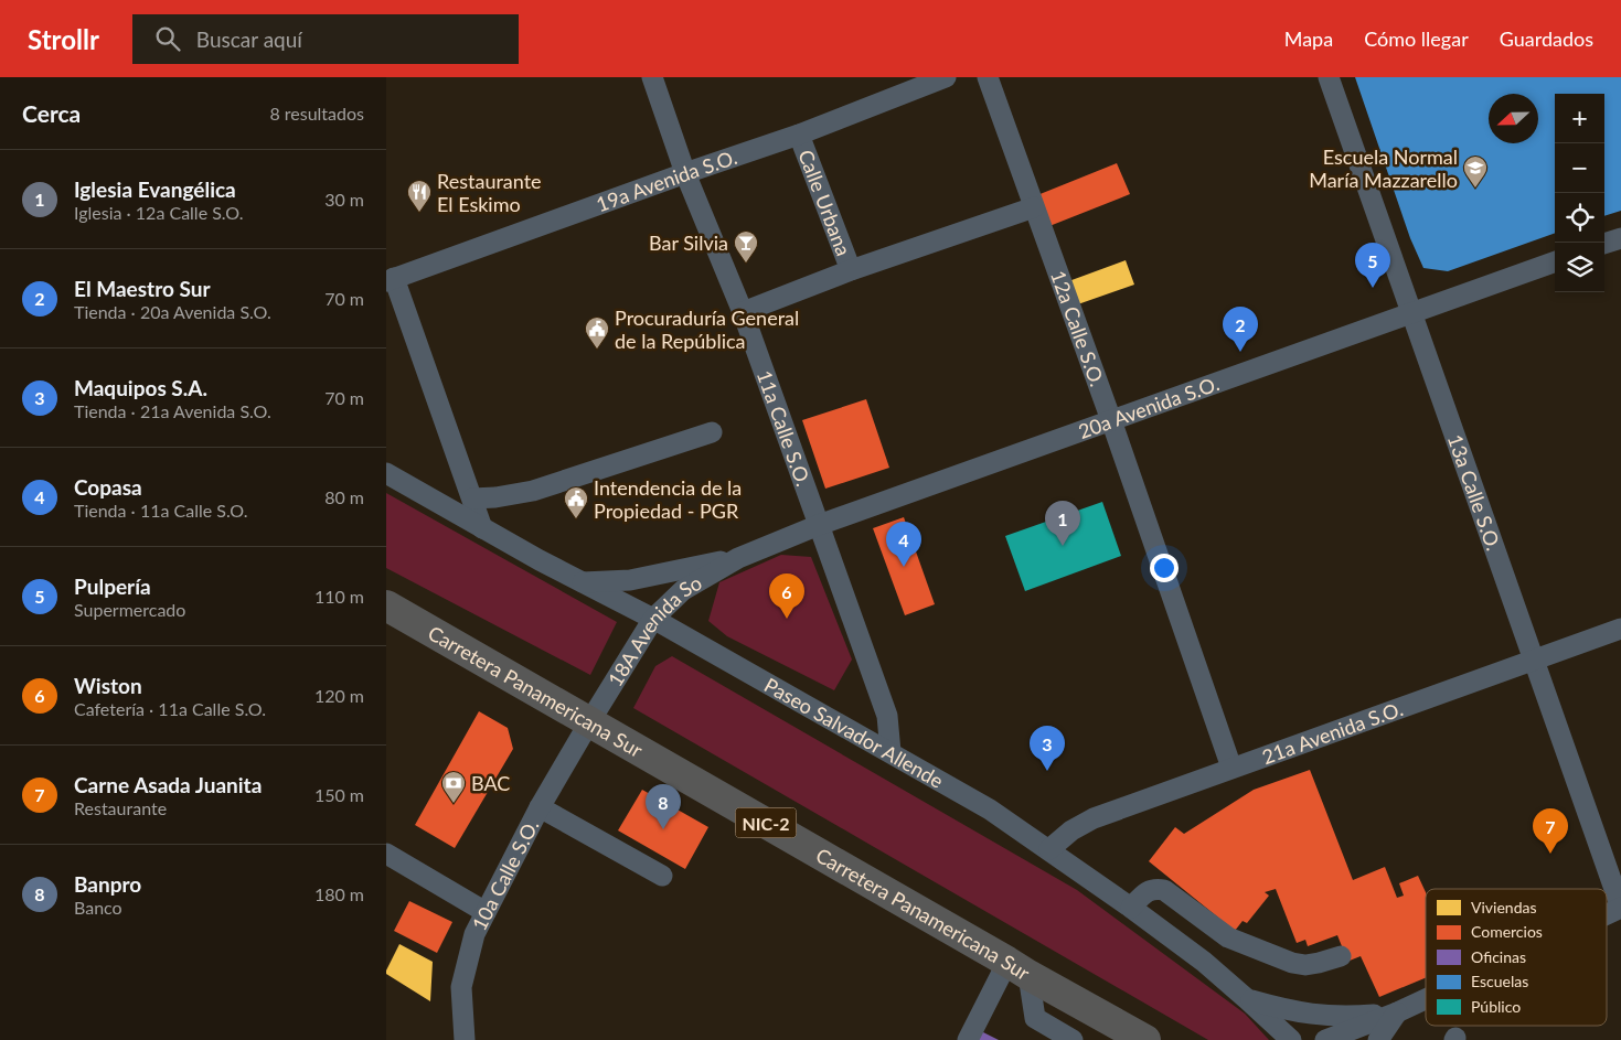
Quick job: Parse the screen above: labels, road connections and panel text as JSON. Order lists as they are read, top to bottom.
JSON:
{
  "streets": {
    "highway": ["Carretera Panamericana Sur", "NIC-2"],
    "street": [
      "19a Avenida S.O.",
      "Calle Urbana",
      "12a Calle S.O.",
      "20a Avenida S.O.",
      "11a Calle S.O.",
      "13a Calle S.O.",
      "18A Avenida So",
      "Paseo Salvador Allende",
      "21a Avenida S.O.",
      "10a Calle S.O."
    ]
  },
  "crossings": [
    ["19a Avenida S.O.", "Calle Urbana"],
    ["19a Avenida S.O.", "11a Calle S.O."],
    ["12a Calle S.O.", "20a Avenida S.O."],
    ["12a Calle S.O.", "21a Avenida S.O."],
    ["20a Avenida S.O.", "11a Calle S.O."],
    ["20a Avenida S.O.", "13a Calle S.O."],
    ["20a Avenida S.O.", "18A Avenida So"],
    ["11a Calle S.O.", "Paseo Salvador Allende"],
    ["13a Calle S.O.", "21a Avenida S.O."],
    ["18A Avenida So", "Carretera Panamericana Sur"],
    ["18A Avenida So", "Paseo Salvador Allende"],
    ["18A Avenida So", "10a Calle S.O."],
    ["Carretera Panamericana Sur", "10a Calle S.O."],
    ["Paseo Salvador Allende", "21a Avenida S.O."]
  ],
  "places": {
    "school or university": ["Escuela Normal María Mazzarello"],
    "restaurant": ["Restaurante El Eskimo"],
    "bar": ["Bar Silvia"],
    "public building": ["Procuraduría General de la República", "Intendencia de la Propiedad - PGR"],
    "bank": ["BAC"]
  },
  "legend": [
    "Viviendas",
    "Comercios",
    "Oficinas",
    "Escuelas",
    "Público"
  ],
  "north": "left",
  "page": {
    "header": "Strollr",
    "search": "Buscar aquí",
    "nav": ["Mapa", "Cómo llegar", "Guardados"],
    "heading": ["Cerca", "8 resultados"],
    "map_buttons": ["+", "−"],
    "list": [
      {
        "mark": "1",
        "name": "Iglesia Evangélica",
        "note": "Iglesia · 12a Calle S.O.",
        "value": "30 m"
      },
      {
        "mark": "2",
        "name": "El Maestro Sur",
        "note": "Tienda · 20a Avenida S.O.",
        "value": "70 m"
      },
      {
        "mark": "3",
        "name": "Maquipos S.A.",
        "note": "Tienda · 21a Avenida S.O.",
        "value": "70 m"
      },
      {
        "mark": "4",
        "name": "Copasa",
        "note": "Tienda · 11a Calle S.O.",
        "value": "80 m"
      },
      {
        "mark": "5",
        "name": "Pulpería",
        "note": "Supermercado",
        "value": "110 m"
      },
      {
        "mark": "6",
        "name": "Wiston",
        "note": "Cafetería · 11a Calle S.O.",
        "value": "120 m"
      },
      {
        "mark": "7",
        "name": "Carne Asada Juanita",
        "note": "Restaurante",
        "value": "150 m"
      },
      {
        "mark": "8",
        "name": "Banpro",
        "note": "Banco",
        "value": "180 m"
      }
    ],
    "pins": [
      "5",
      "2",
      "1",
      "4",
      "6",
      "3",
      "8",
      "7"
    ]
  }
}
